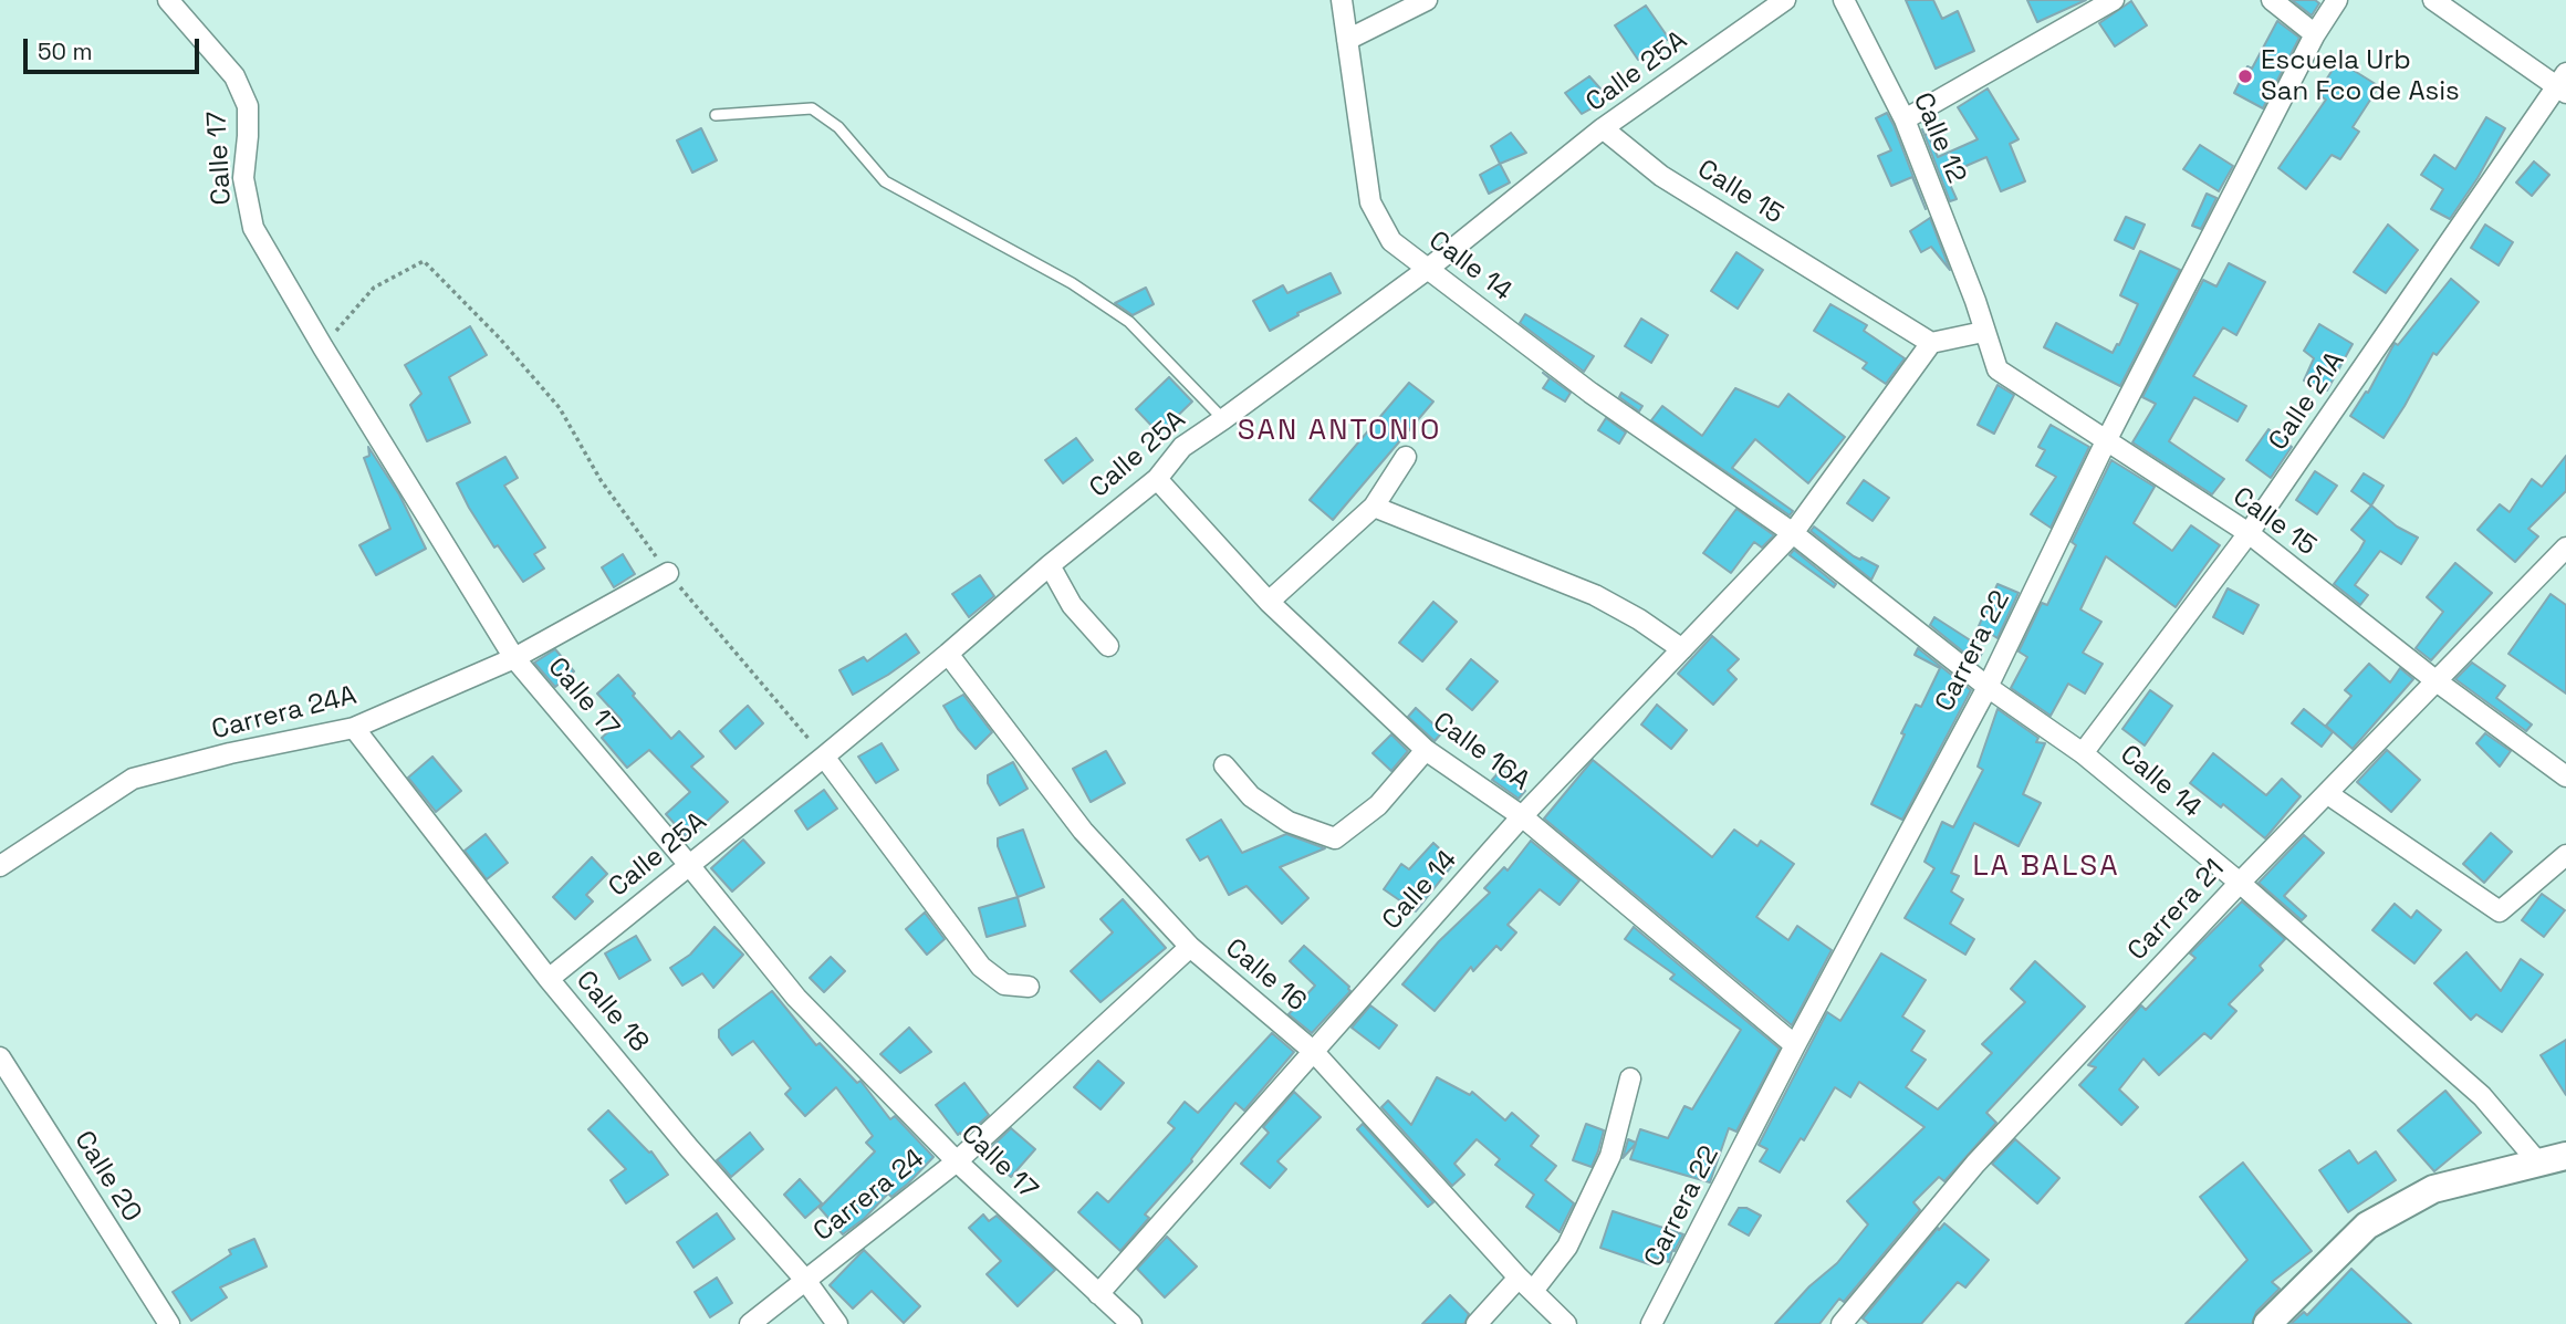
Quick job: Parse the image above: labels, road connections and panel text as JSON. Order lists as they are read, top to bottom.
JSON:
{
  "streets": {
    "street": [
      "Calle 25A",
      "Calle 12",
      "Calle 17",
      "Calle 15",
      "Calle 14",
      "Calle 21A",
      "Carrera 22",
      "Carrera 24A",
      "Calle 16A",
      "Carrera 21",
      "Calle 16",
      "Calle 18",
      "Calle 20",
      "Carrera 24"
    ]
  },
  "crossings": [
    ["Calle 25A", "Calle 17"],
    ["Calle 25A", "Calle 15"],
    ["Calle 25A", "Calle 14"],
    ["Calle 25A", "Calle 16A"],
    ["Calle 25A", "Calle 16"],
    ["Calle 25A", "Calle 18"],
    ["Calle 12", "Calle 15"],
    ["Calle 17", "Calle 14"],
    ["Calle 17", "Carrera 24A"],
    ["Calle 17", "Carrera 24"],
    ["Calle 15", "Calle 14"],
    ["Calle 15", "Calle 21A"],
    ["Calle 15", "Carrera 22"],
    ["Calle 15", "Carrera 21"],
    ["Calle 14", "Calle 21A"],
    ["Calle 14", "Carrera 22"],
    ["Calle 14", "Calle 16A"],
    ["Calle 14", "Carrera 21"],
    ["Calle 14", "Calle 16"],
    ["Carrera 22", "Calle 16A"],
    ["Carrera 24A", "Calle 18"],
    ["Calle 16", "Carrera 24"],
    ["Calle 18", "Carrera 24"]
  ],
  "districts": ["SAN ANTONIO", "LA BALSA"],
  "places": ["Escuela Urb San Fco de Asis"],
  "scale_bar": "50 m"
}
